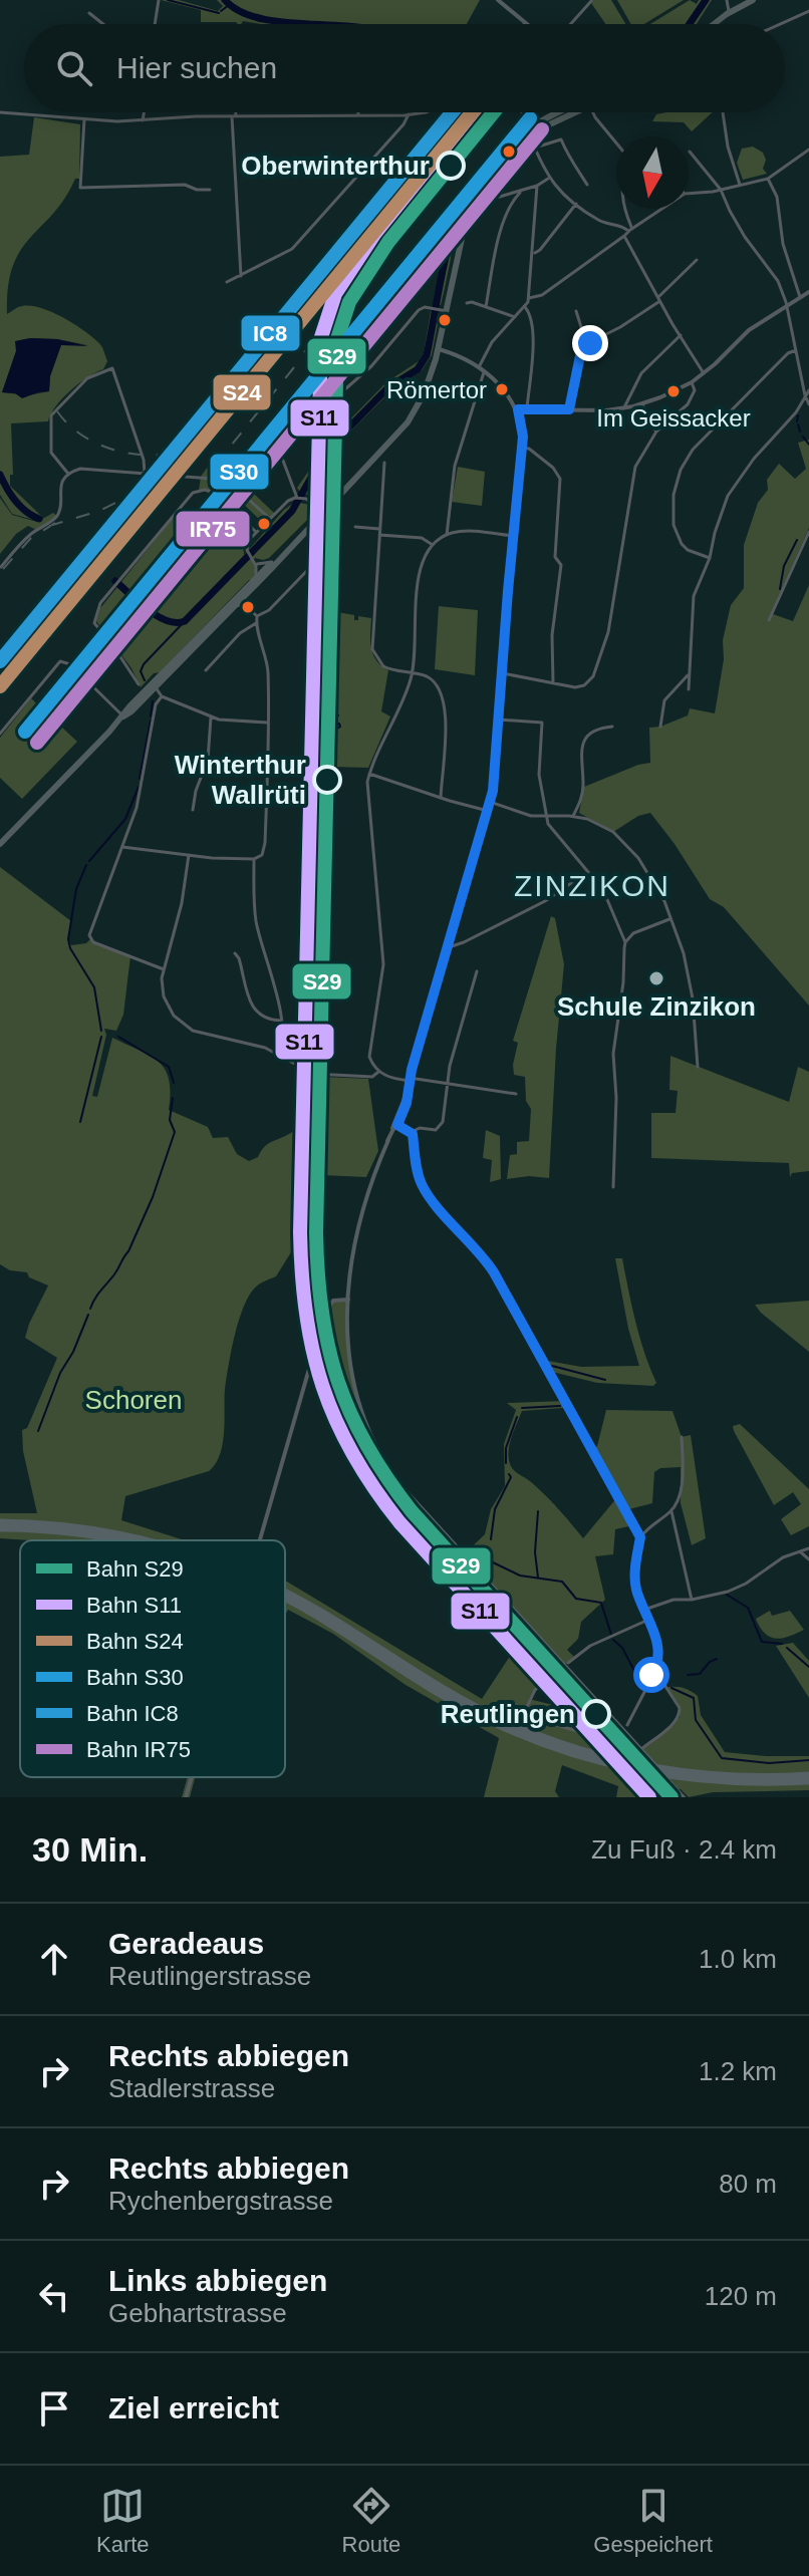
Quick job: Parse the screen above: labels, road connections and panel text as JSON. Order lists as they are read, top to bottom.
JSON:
{
  "districts": ["ZINZIKON"],
  "parks": ["Schoren"],
  "places": [
    "Oberwinterthur",
    "Römertor",
    "Im Geissacker",
    "Winterthur Wallrüti",
    "Schule Zinzikon",
    "Reutlingen"
  ],
  "lines": [
    "rail line S29",
    "rail line S11",
    "rail line S24",
    "rail line IC8",
    "rail line S30",
    "rail line IR75"
  ],
  "legend": [
    "Bahn S29",
    "Bahn S11",
    "Bahn S24",
    "Bahn S30",
    "Bahn IC8",
    "Bahn IR75"
  ],
  "north": "bottom",
  "page": {
    "search": "Hier suchen",
    "heading": ["30 Min.", "Zu Fuß · 2.4 km"],
    "list": [
      ["Geradeaus", "Reutlingerstrasse", "1.0 km"],
      ["Rechts abbiegen", "Stadlerstrasse", "1.2 km"],
      ["Rechts abbiegen", "Rychenbergstrasse", "80 m"],
      ["Links abbiegen", "Gebhartstrasse", "120 m"],
      "Ziel erreicht"
    ],
    "nav": ["Karte", "Route", "Gespeichert"]
  }
}
